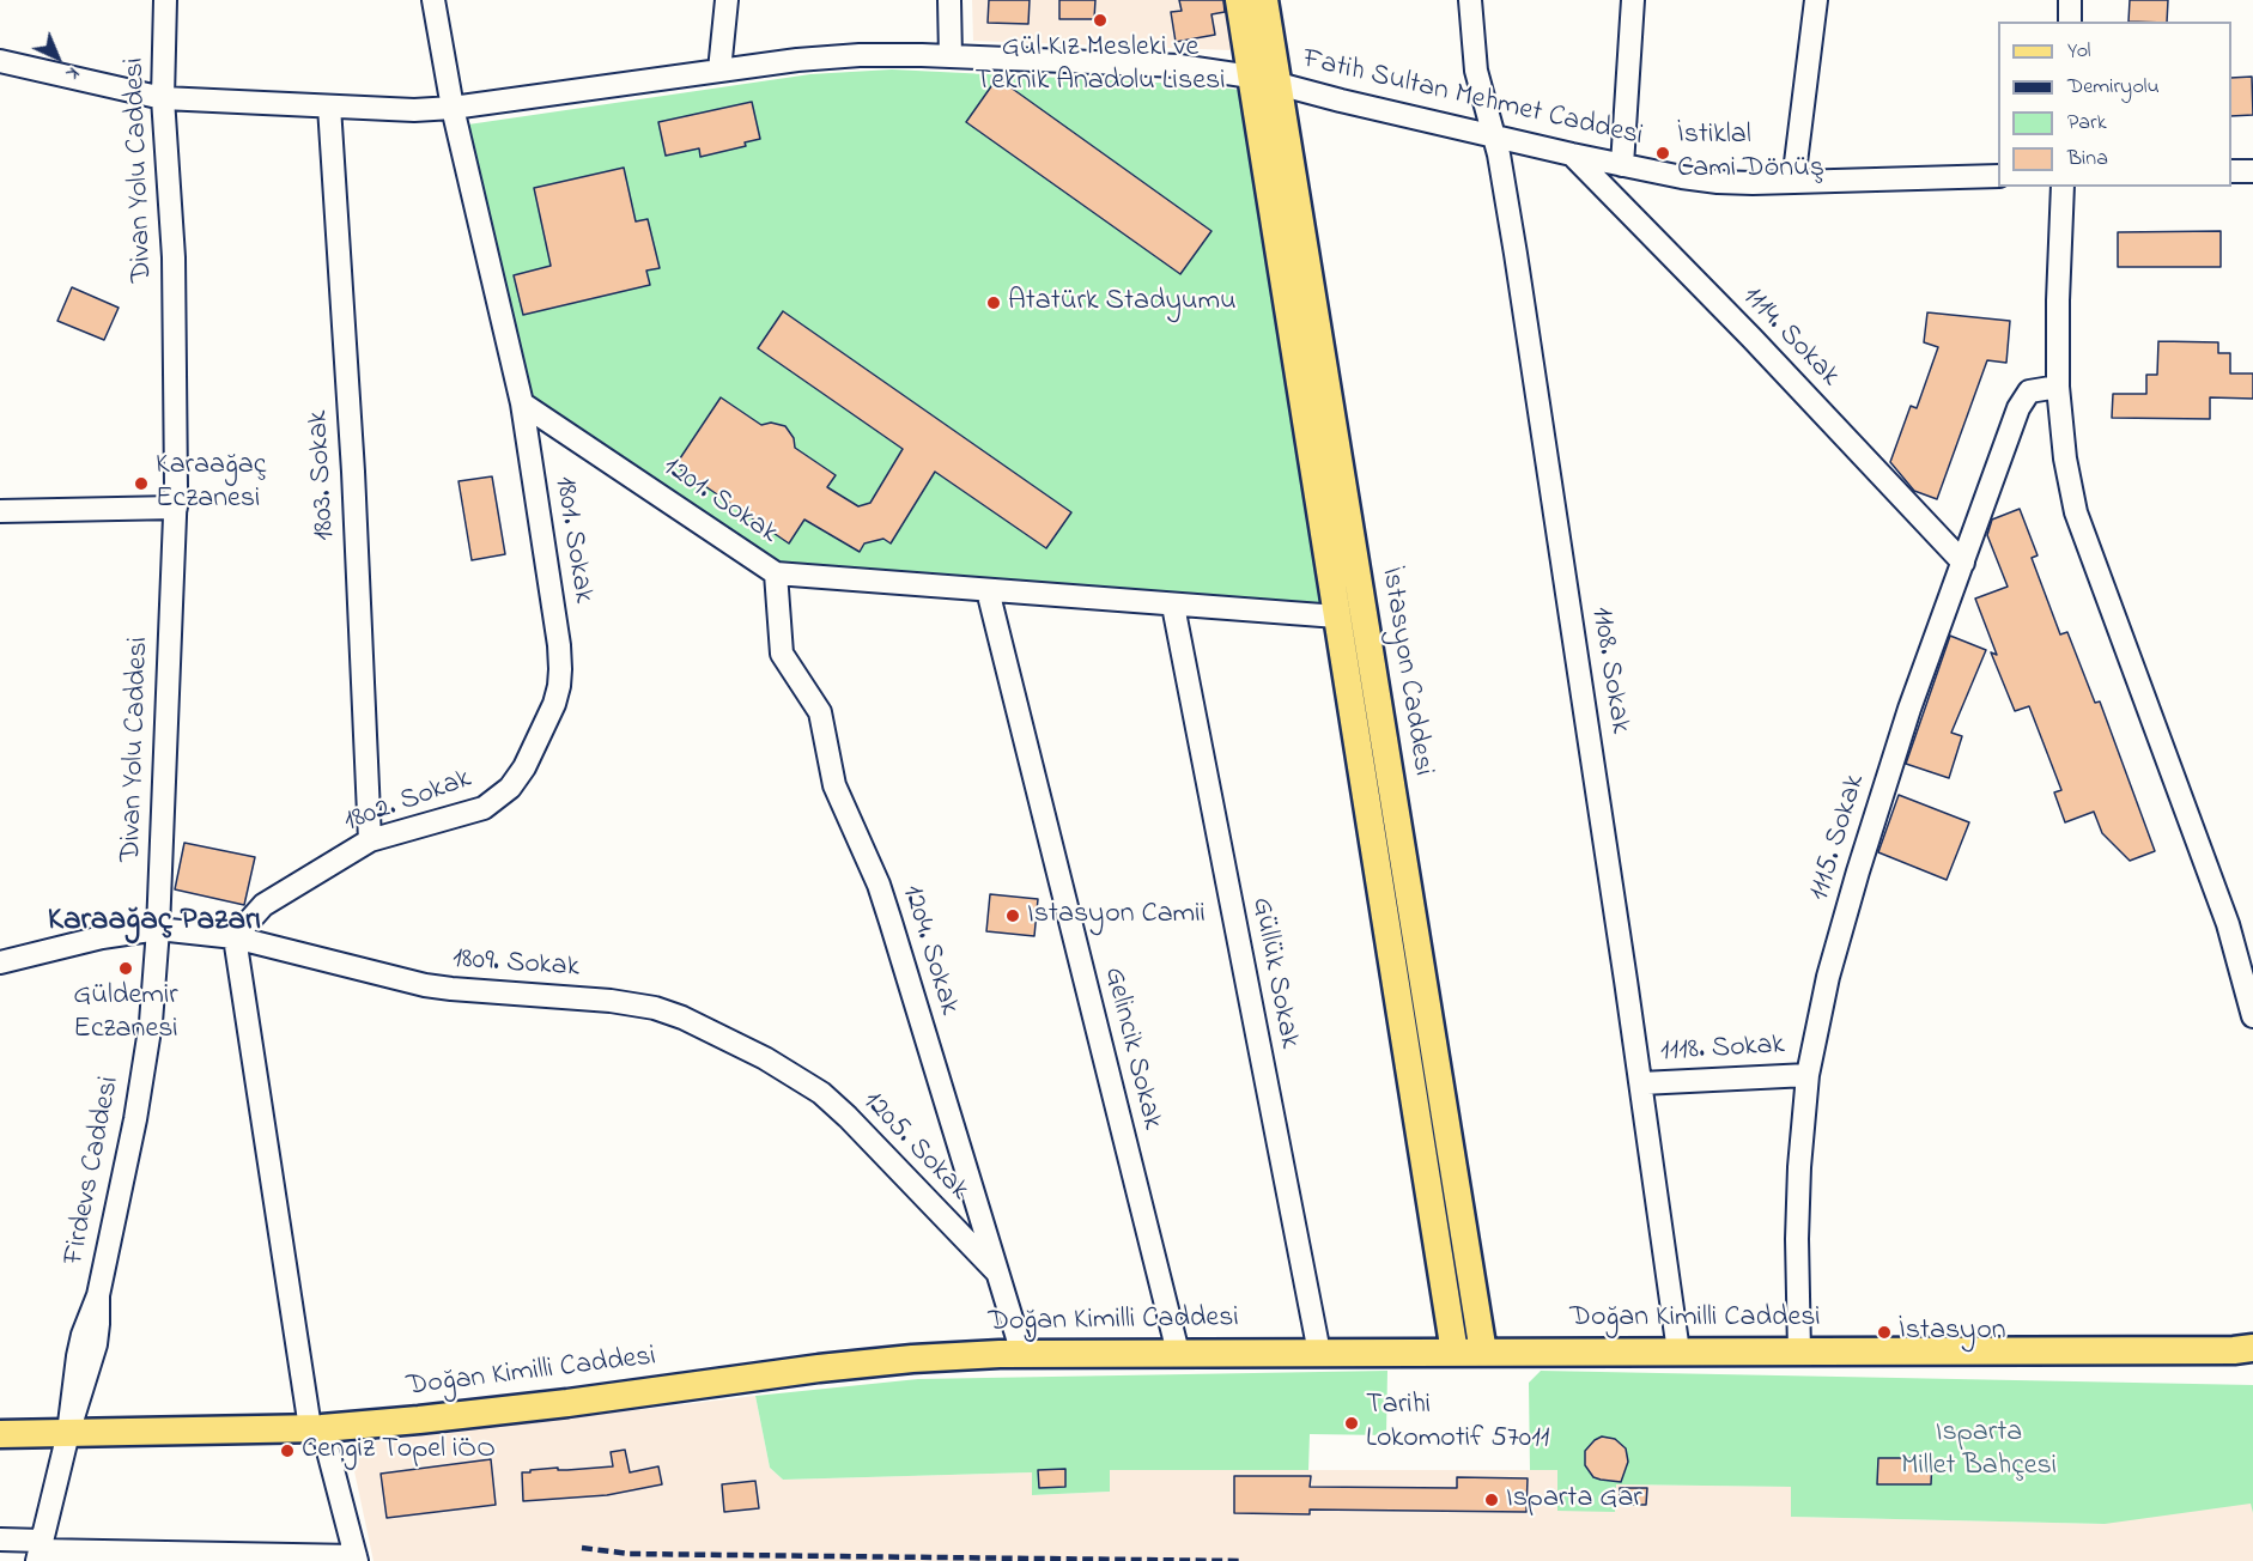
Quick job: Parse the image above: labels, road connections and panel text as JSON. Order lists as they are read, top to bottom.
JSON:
{
  "streets": {
    "main road": ["İstasyon Caddesi", "Doğan Kimilli Caddesi"],
    "street": [
      "Fatih Sultan Mehmet Caddesi",
      "Divan Yolu Caddesi",
      "1114. Sokak",
      "1803. Sokak",
      "1201. Sokak",
      "1801. Sokak",
      "1108. Sokak",
      "1802. Sokak",
      "1115. Sokak",
      "1204. Sokak",
      "1809. Sokak",
      "Güllük Sokak",
      "Gelincik Sokak",
      "1118. Sokak",
      "1205. Sokak",
      "Firdevs Caddesi"
    ]
  },
  "crossings": [
    ["Fatih Sultan Mehmet Caddesi", "Divan Yolu Caddesi"],
    ["Fatih Sultan Mehmet Caddesi", "1114. Sokak"],
    ["Fatih Sultan Mehmet Caddesi", "1803. Sokak"],
    ["Fatih Sultan Mehmet Caddesi", "1108. Sokak"],
    ["Fatih Sultan Mehmet Caddesi", "İstasyon Caddesi"],
    ["Divan Yolu Caddesi", "Firdevs Caddesi"],
    ["1114. Sokak", "1115. Sokak"],
    ["1803. Sokak", "1802. Sokak"],
    ["1201. Sokak", "1801. Sokak"],
    ["1201. Sokak", "İstasyon Caddesi"],
    ["1201. Sokak", "1204. Sokak"],
    ["1201. Sokak", "Güllük Sokak"],
    ["1201. Sokak", "Gelincik Sokak"],
    ["1801. Sokak", "1802. Sokak"],
    ["1108. Sokak", "1118. Sokak"],
    ["1108. Sokak", "Doğan Kimilli Caddesi"],
    ["İstasyon Caddesi", "Doğan Kimilli Caddesi"],
    ["1802. Sokak", "1809. Sokak"],
    ["1115. Sokak", "1118. Sokak"],
    ["1115. Sokak", "Doğan Kimilli Caddesi"],
    ["1204. Sokak", "1205. Sokak"],
    ["1204. Sokak", "Doğan Kimilli Caddesi"],
    ["1809. Sokak", "1205. Sokak"],
    ["Güllük Sokak", "Doğan Kimilli Caddesi"],
    ["Gelincik Sokak", "Doğan Kimilli Caddesi"],
    ["Firdevs Caddesi", "Doğan Kimilli Caddesi"]
  ],
  "districts": ["Karaağaç Pazarı"],
  "parks": ["Isparta Millet Bahçesi"],
  "places": [
    "Gül Kız Mesleki ve Teknik Anadolu Lisesi",
    "İstiklal Cami Dönüş",
    "Atatürk Stadyumu",
    "Karaağaç Eczanesi",
    "Istasyon Camii",
    "Güldemir Eczanesi",
    "İstasyon",
    "Tarihi Lokomotif 57011",
    "Cengiz Topel iÖO",
    "Isparta Gar"
  ],
  "legend": [
    "Yol",
    "Demiryolu",
    "Park",
    "Bina"
  ],
  "north": "bottom right"
}
